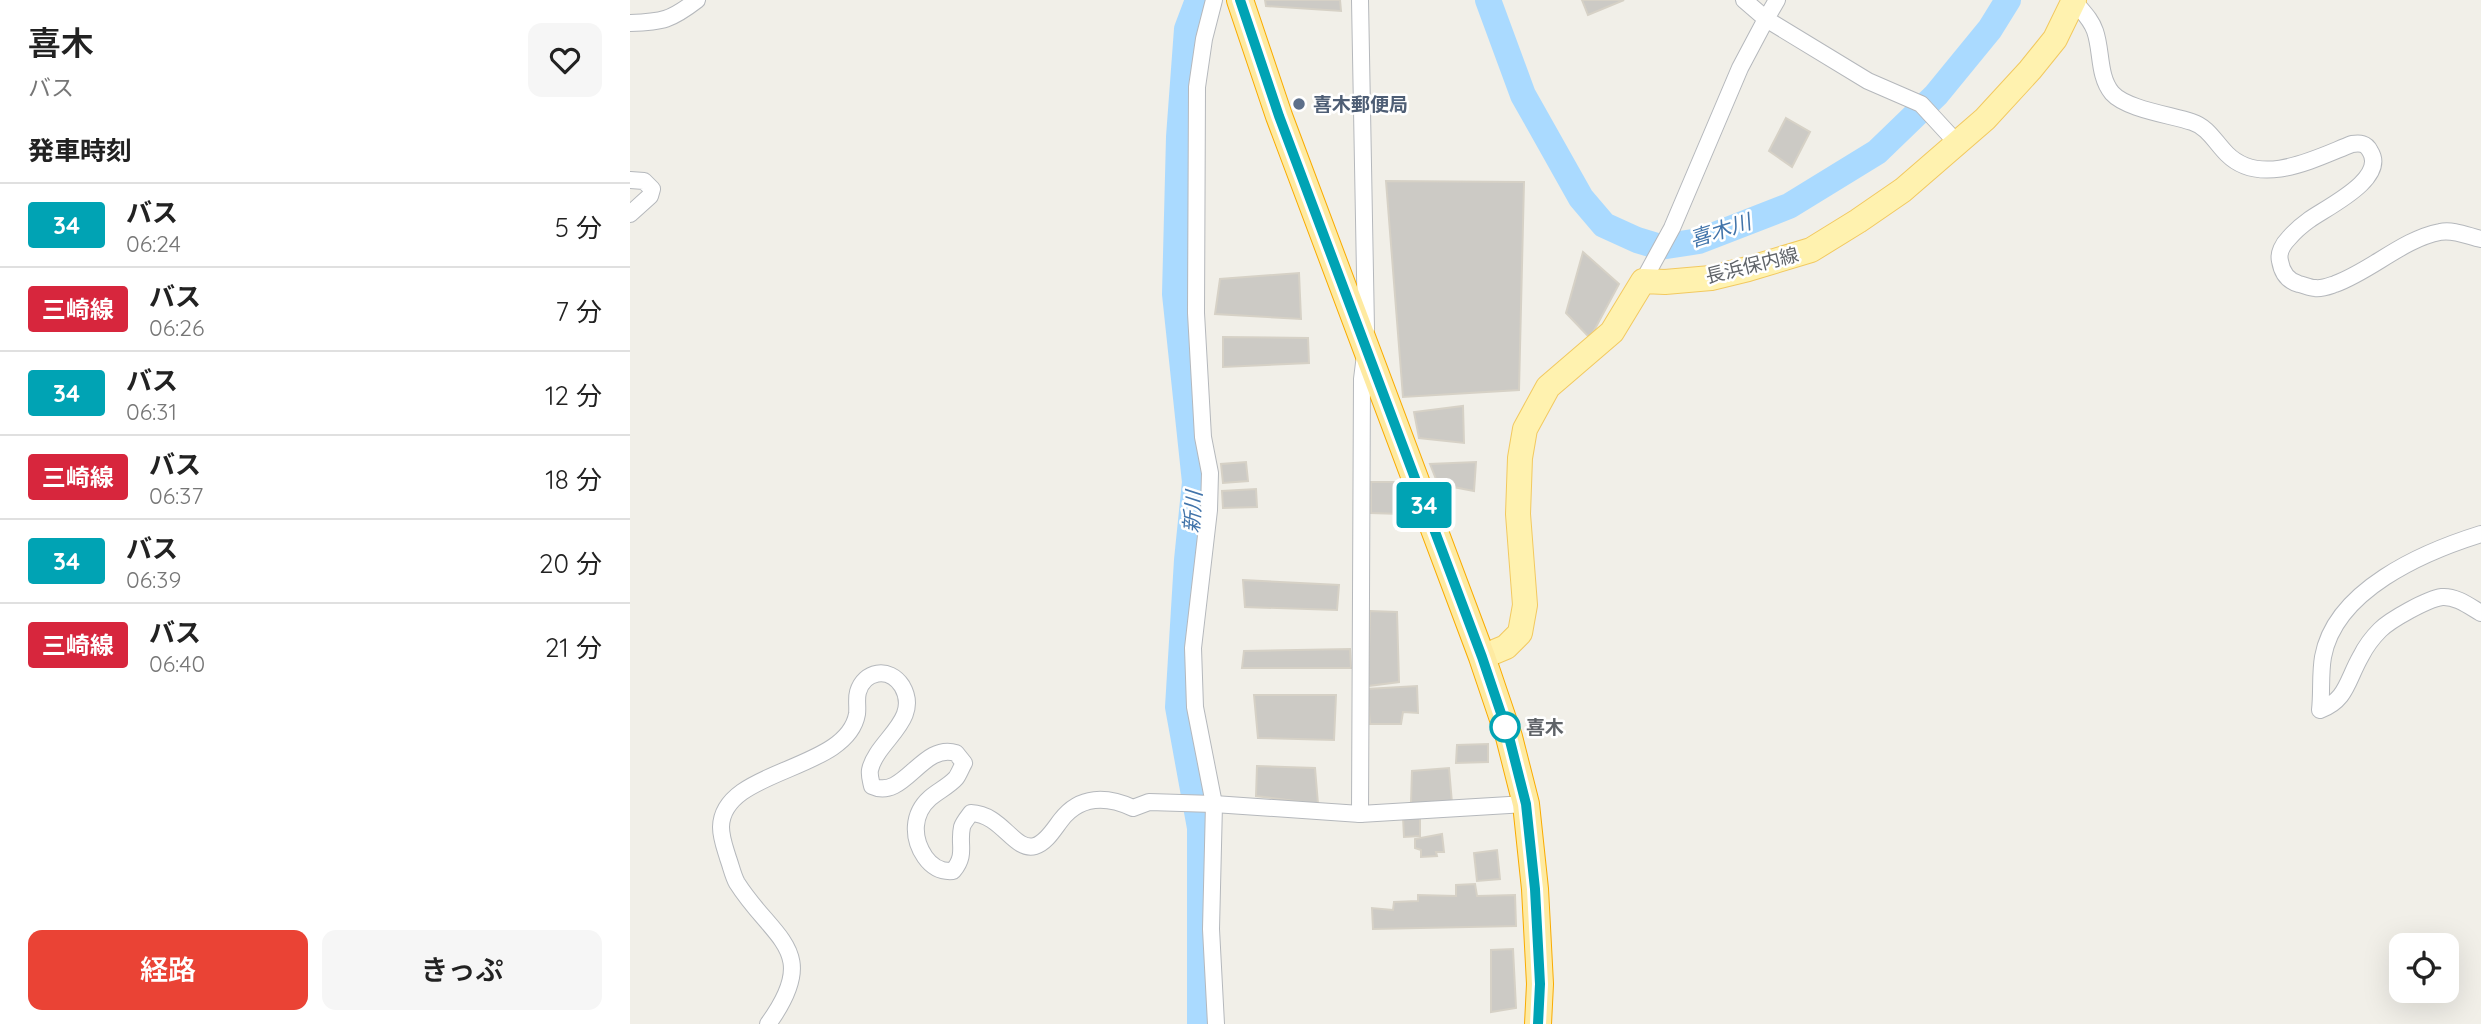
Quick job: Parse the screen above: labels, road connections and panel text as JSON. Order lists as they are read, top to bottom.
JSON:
{
  "streets": {
    "main road": ["長浜保内線"]
  },
  "water": ["喜木川", "新川"],
  "places": ["喜木郵便局", "喜木"],
  "lines": ["bus line 34"],
  "page": {
    "heading": [
      ["喜木", "バス"],
      "発車時刻"
    ],
    "on_map": "34",
    "list": [
      {
        "mark": "34",
        "name": "バス",
        "note": "06:24",
        "value": "5 分"
      },
      {
        "mark": "三崎線",
        "name": "バス",
        "note": "06:26",
        "value": "7 分"
      },
      {
        "mark": "34",
        "name": "バス",
        "note": "06:31",
        "value": "12 分"
      },
      {
        "mark": "三崎線",
        "name": "バス",
        "note": "06:37",
        "value": "18 分"
      },
      {
        "mark": "34",
        "name": "バス",
        "note": "06:39",
        "value": "20 分"
      },
      {
        "mark": "三崎線",
        "name": "バス",
        "note": "06:40",
        "value": "21 分"
      }
    ],
    "buttons": ["経路", "きっぷ"]
  }
}
